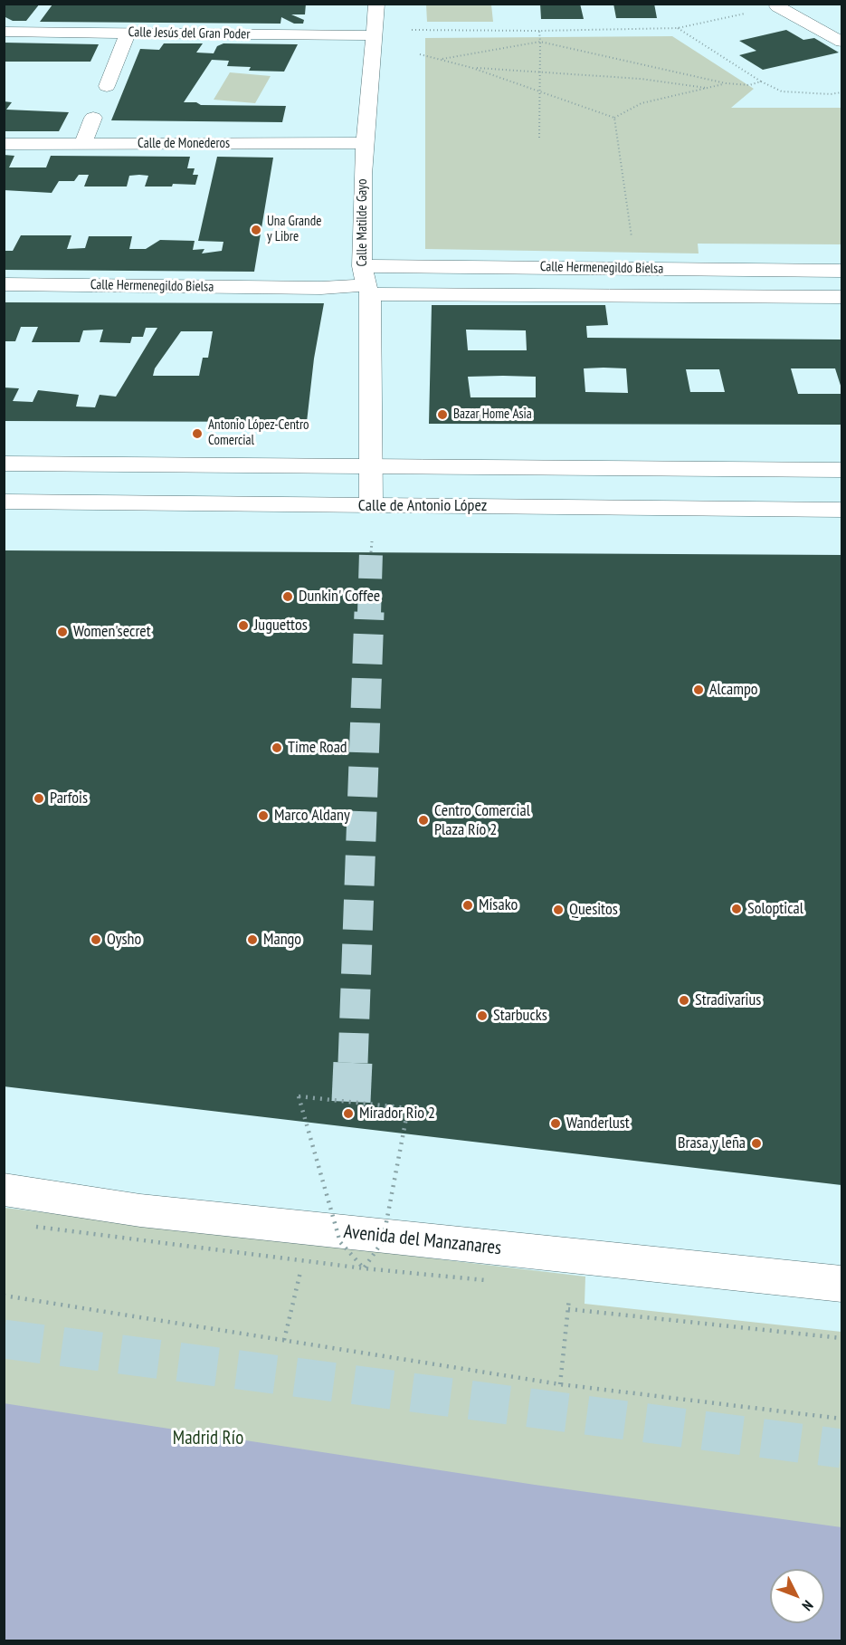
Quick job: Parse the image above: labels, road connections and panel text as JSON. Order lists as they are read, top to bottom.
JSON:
{
  "streets": {
    "street": [
      "Calle Jesús del Gran Poder",
      "Calle de Monederos",
      "Calle Matilde Gayo",
      "Calle Hermenegildo Bielsa",
      "Calle de Antonio López",
      "Avenida del Manzanares"
    ]
  },
  "crossings": [
    ["Calle Jesús del Gran Poder", "Calle Matilde Gayo"],
    ["Calle de Monederos", "Calle Matilde Gayo"],
    ["Calle Matilde Gayo", "Calle Hermenegildo Bielsa"],
    ["Calle Matilde Gayo", "Calle de Antonio López"]
  ],
  "parks": ["Madrid Río"],
  "places": [
    "Una Grande y Libre",
    "Bazar Home Asia",
    "Antonio López-Centro Comercial",
    "Dunkin' Coffee",
    "Juguettos",
    "Women'secret",
    "Alcampo",
    "Time Road",
    "Parfois",
    "Marco Aldany",
    "Centro Comercial Plaza Río 2",
    "Misako",
    "Soloptical",
    "Quesitos",
    "Oysho",
    "Mango",
    "Stradivarius",
    "Starbucks",
    "Mirador Rio 2",
    "Wanderlust",
    "Brasa y leña"
  ],
  "north": "bottom right"
}
